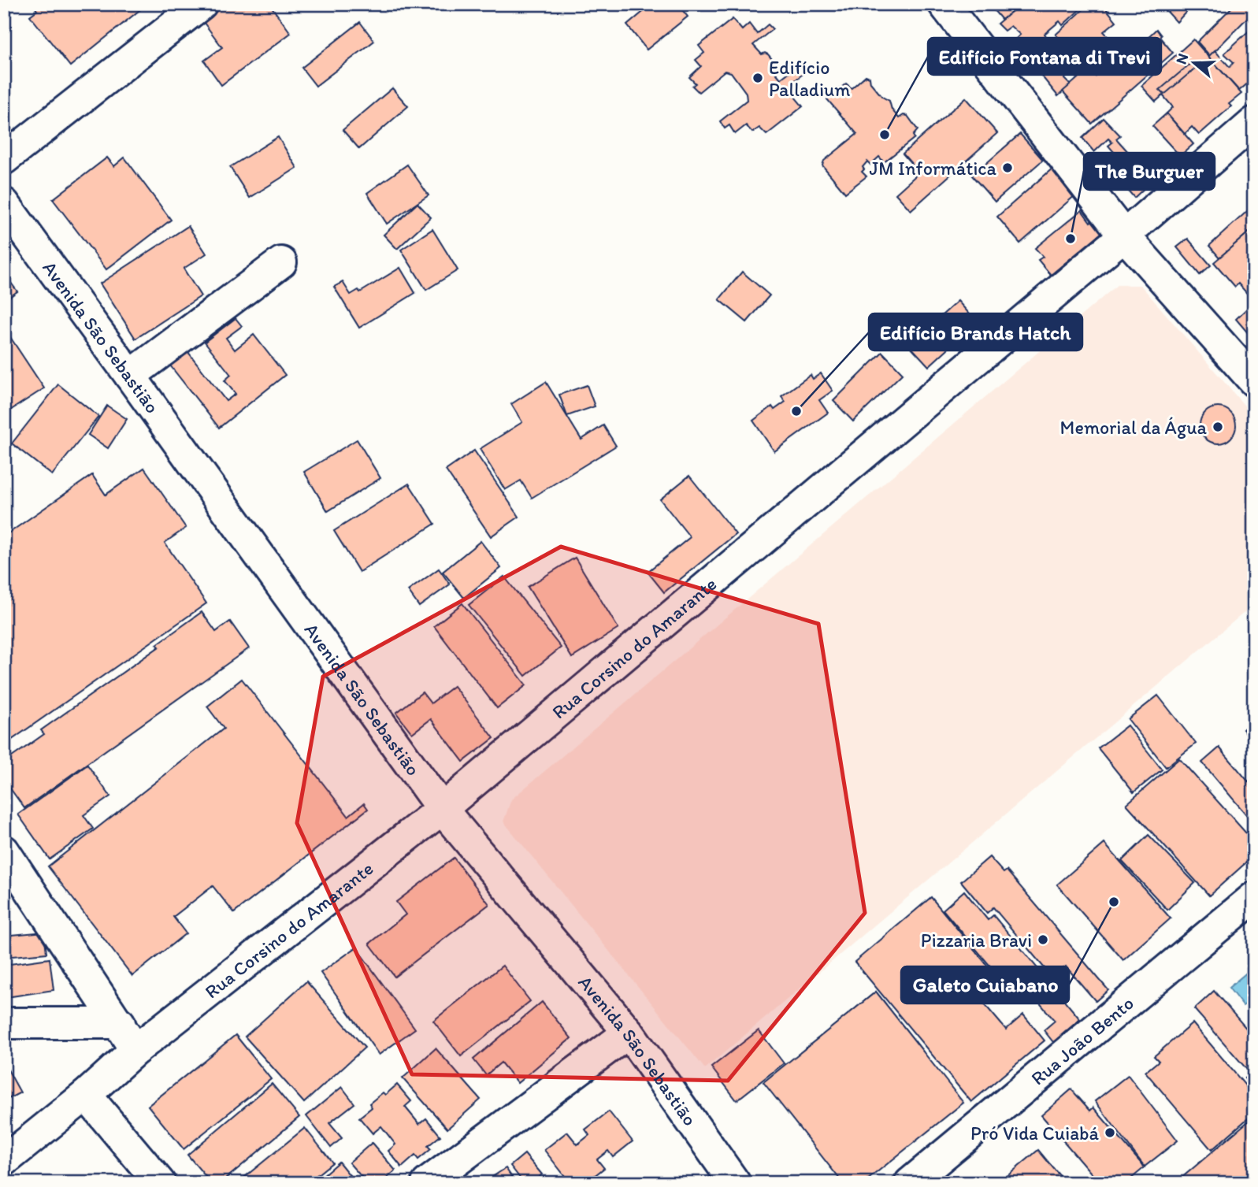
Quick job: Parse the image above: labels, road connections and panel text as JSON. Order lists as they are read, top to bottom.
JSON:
{
  "streets": {
    "street": ["Avenida São Sebastião", "Rua Corsino do Amarante", "Rua João Bento"]
  },
  "crossings": [
    ["Avenida São Sebastião", "Rua Corsino do Amarante"]
  ],
  "places": [
    "Edifício Palladium",
    "Edifício Fontana di Trevi",
    "JM Informática",
    "The Burguer",
    "Edifício Brands Hatch",
    "Memorial da Água",
    "Galeto Cuiabano",
    "Pizzaria Bravi",
    "Pró Vida Cuiabá"
  ],
  "north": "left"
}
